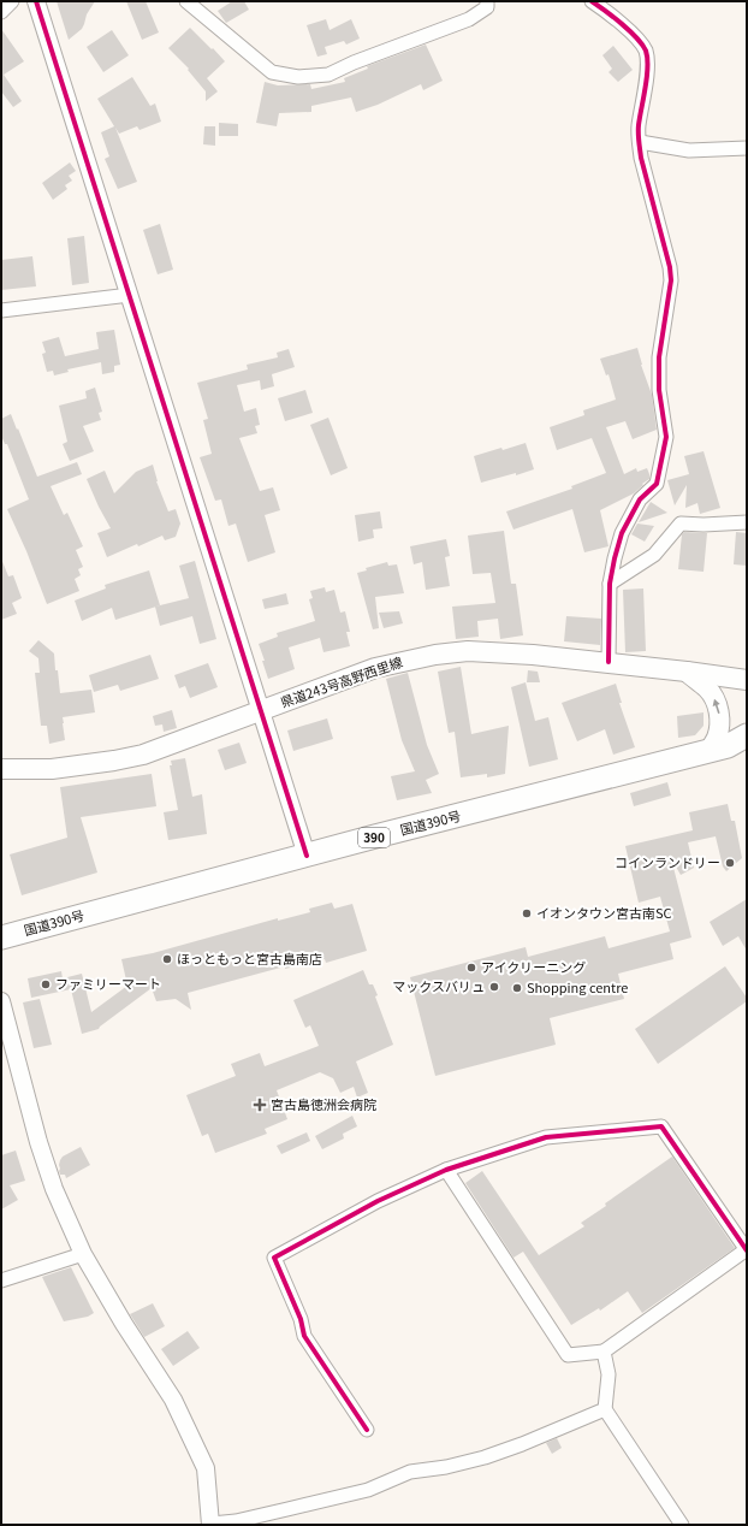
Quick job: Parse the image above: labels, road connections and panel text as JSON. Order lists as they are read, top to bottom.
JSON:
{
  "streets": {
    "highway": ["国道390号", "390"],
    "main road": ["県道243号高野西里線"]
  },
  "places": {
    "other": [
      "コインランドリー",
      "イオンタウン宮古南SC",
      "ほっともっと宮古島南店",
      "アイクリーニング",
      "ファミリーマート",
      "マックスバリュ",
      "Shopping centre"
    ],
    "health": ["宮古島徳洲会病院"]
  }
}
